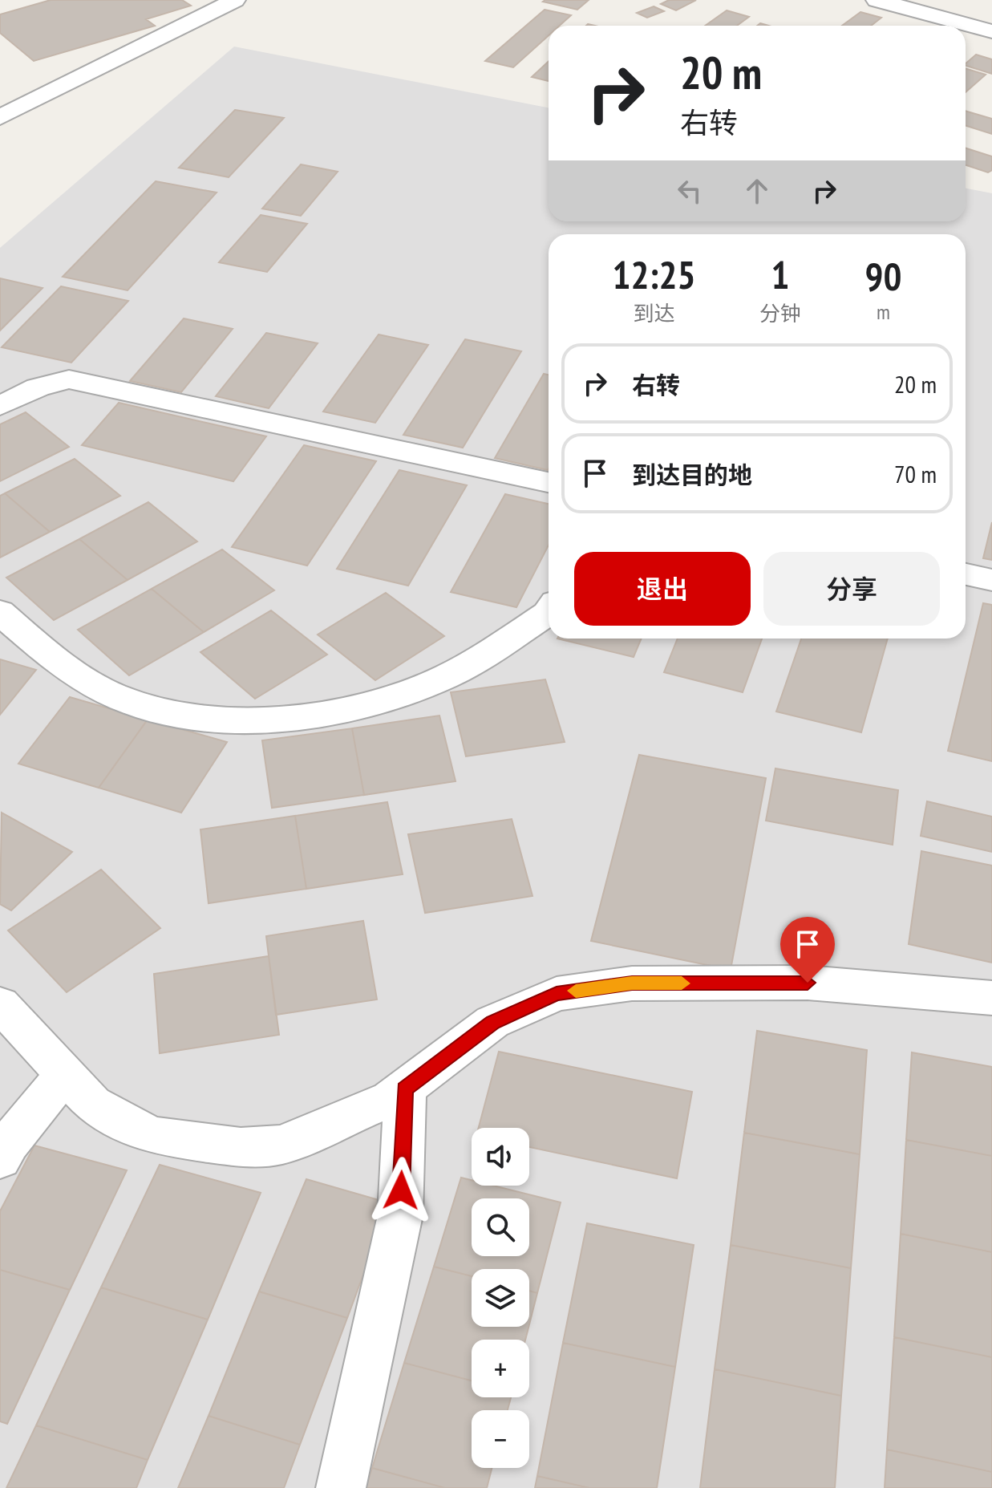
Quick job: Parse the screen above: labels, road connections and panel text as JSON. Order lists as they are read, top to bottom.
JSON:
{
  "page": {
    "turn": ["20 m", "右转"],
    "eta": [
      "12:25",
      "到达",
      "1",
      "分钟",
      "90",
      "m"
    ],
    "list": [
      {
        "name": "右转",
        "value": "20 m"
      },
      {
        "name": "到达目的地",
        "value": "70 m"
      }
    ],
    "buttons": ["退出", "分享"],
    "map_buttons": ["+", "−"]
  }
}
